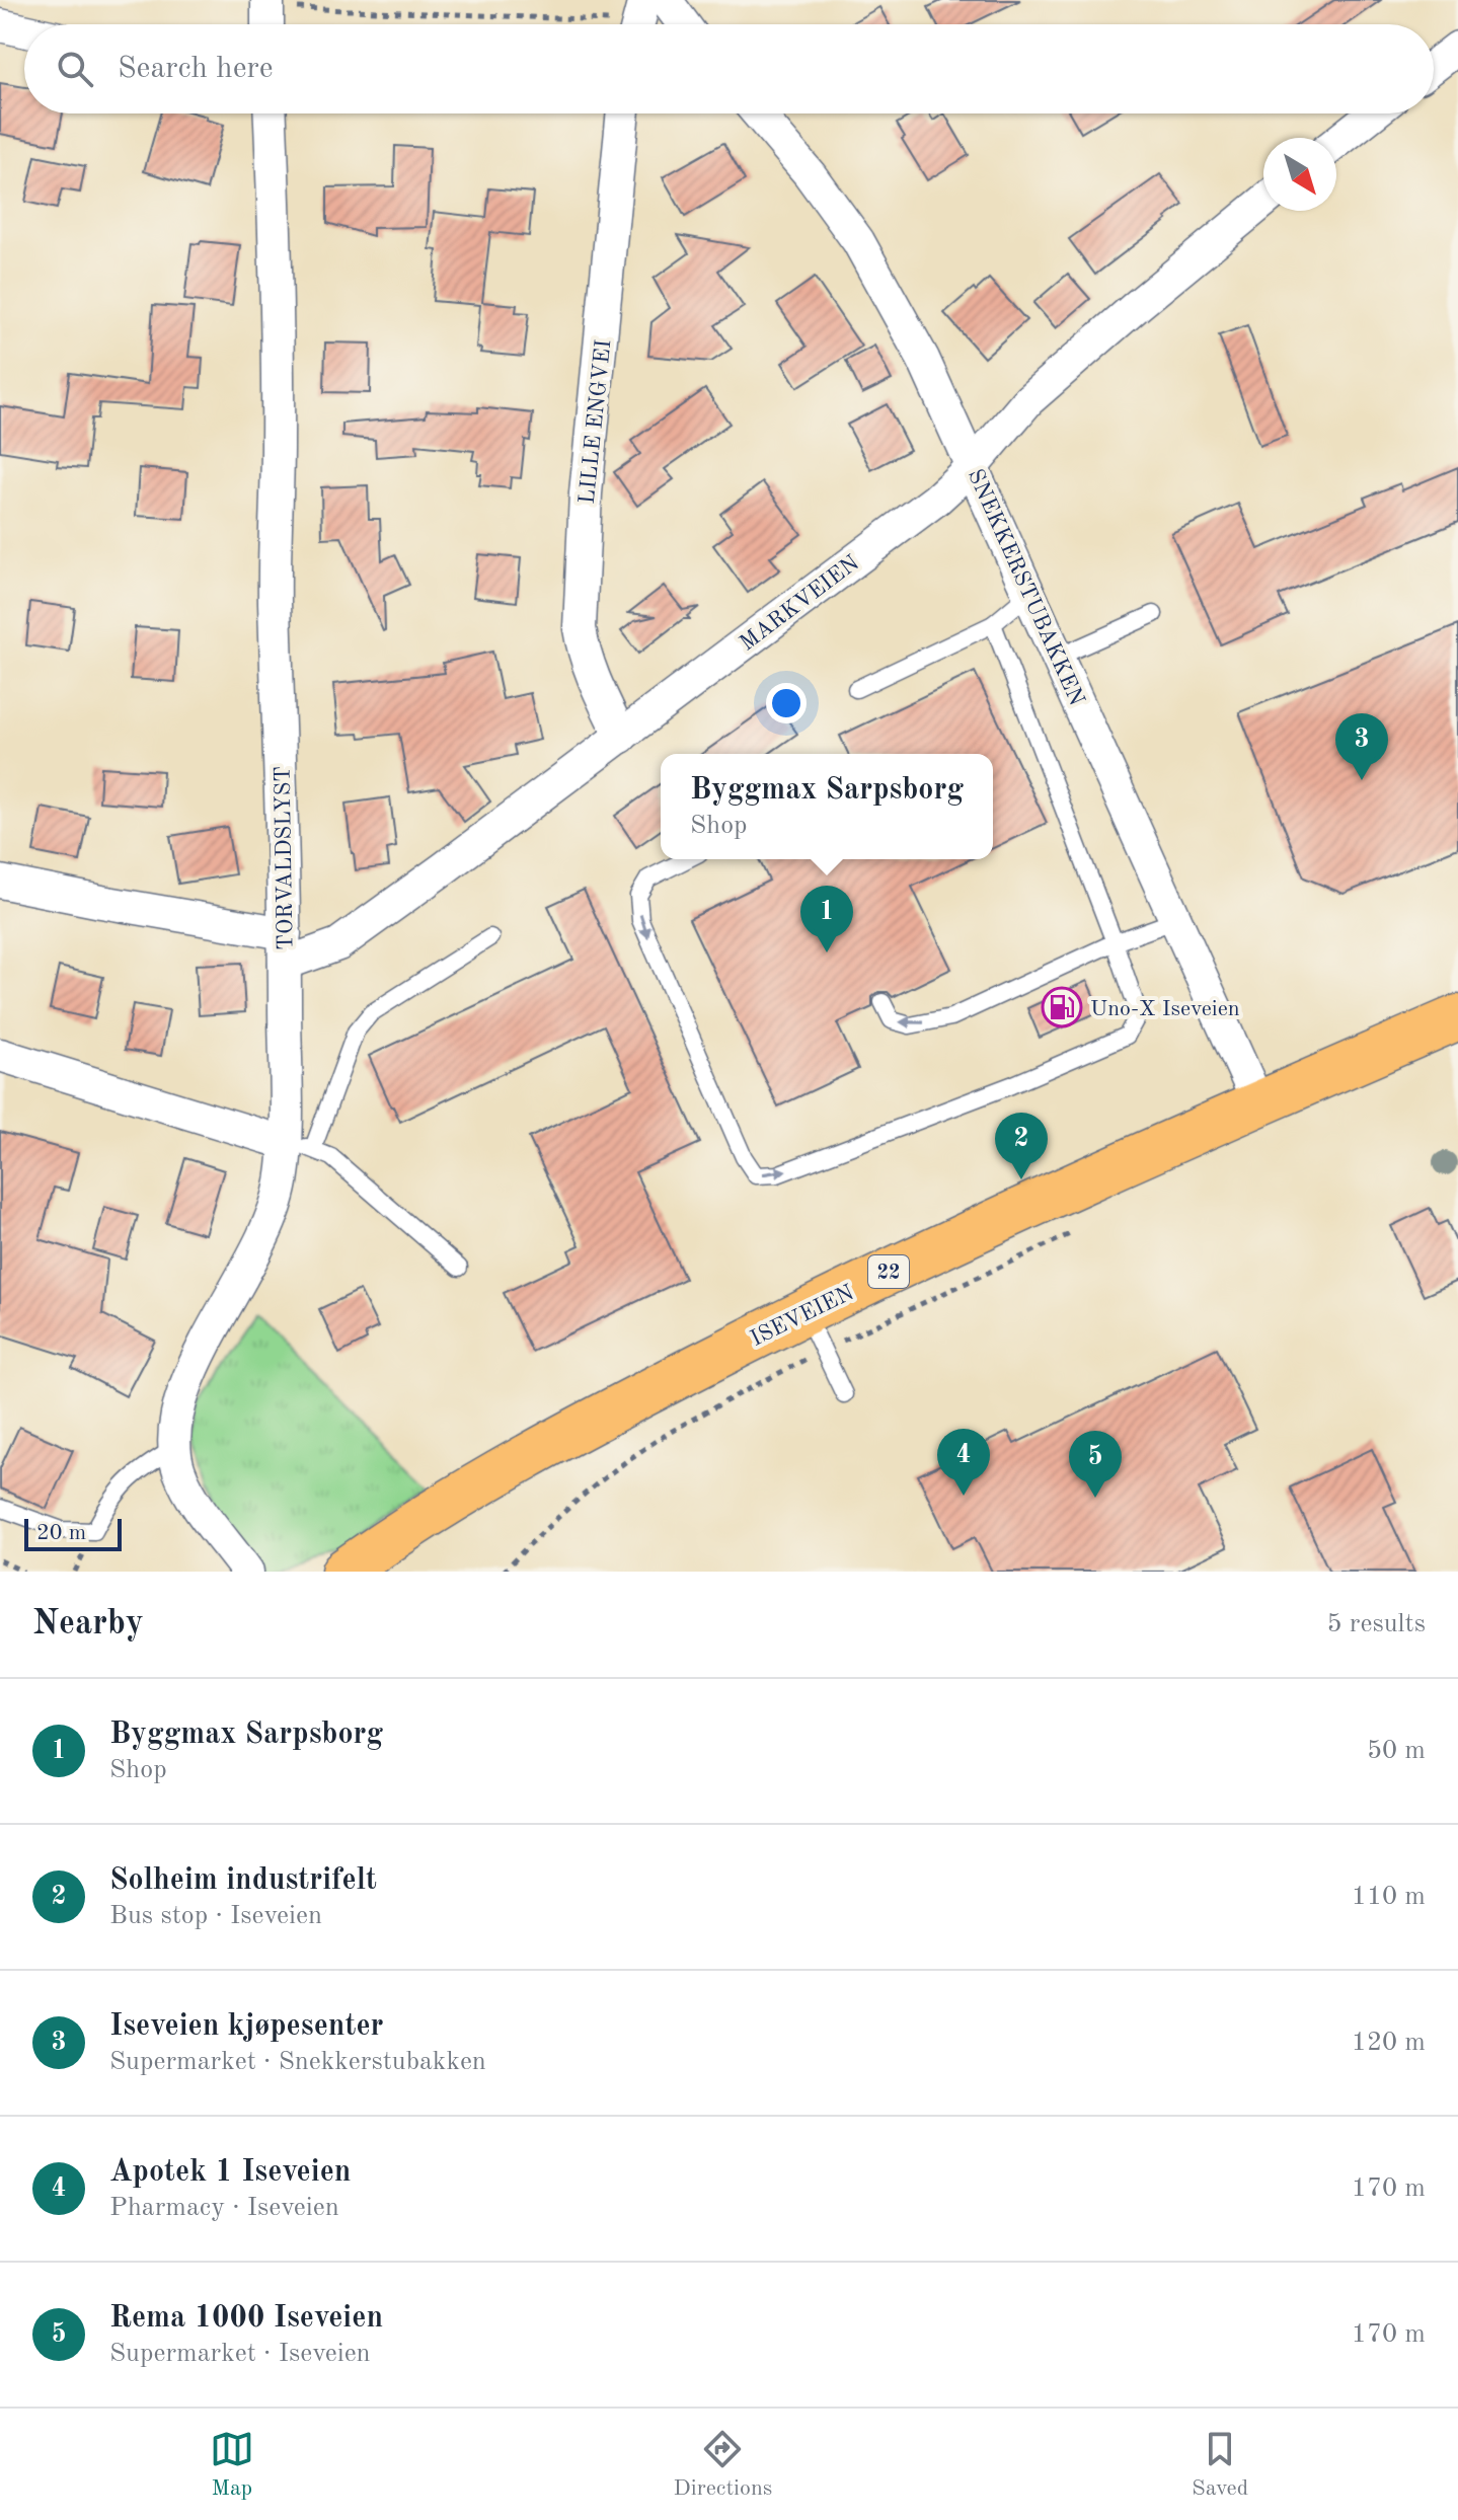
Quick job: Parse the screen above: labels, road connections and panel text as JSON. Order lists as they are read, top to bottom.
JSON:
{
  "streets": {
    "highway": ["22", "ISEVEIEN"],
    "street": [
      "LILLE ENGVEI",
      "SNEKKERSTUBAKKEN",
      "MARKVEIEN",
      "TORVALDSLYST"
    ]
  },
  "crossings": [
    ["LILLE ENGVEI", "MARKVEIEN"],
    ["SNEKKERSTUBAKKEN", "MARKVEIEN"],
    ["SNEKKERSTUBAKKEN", "ISEVEIEN"],
    ["MARKVEIEN", "TORVALDSLYST"]
  ],
  "places": {
    "fuel station": ["Uno-X Iseveien"]
  },
  "scale_bar": "20 m",
  "north": "bottom right",
  "page": {
    "search": "Search here",
    "pins": [
      "3",
      "1",
      "2",
      "4",
      "5"
    ],
    "popup": ["Byggmax Sarpsborg", "Shop"],
    "scale": "20 m",
    "heading": ["Nearby", "5 results"],
    "list": [
      {
        "mark": "1",
        "name": "Byggmax Sarpsborg",
        "note": "Shop",
        "value": "50 m"
      },
      {
        "mark": "2",
        "name": "Solheim industrifelt",
        "note": "Bus stop · Iseveien",
        "value": "110 m"
      },
      {
        "mark": "3",
        "name": "Iseveien kjøpesenter",
        "note": "Supermarket · Snekkerstubakken",
        "value": "120 m"
      },
      {
        "mark": "4",
        "name": "Apotek 1 Iseveien",
        "note": "Pharmacy · Iseveien",
        "value": "170 m"
      },
      {
        "mark": "5",
        "name": "Rema 1000 Iseveien",
        "note": "Supermarket · Iseveien",
        "value": "170 m"
      }
    ],
    "nav": ["Map", "Directions", "Saved"]
  }
}
